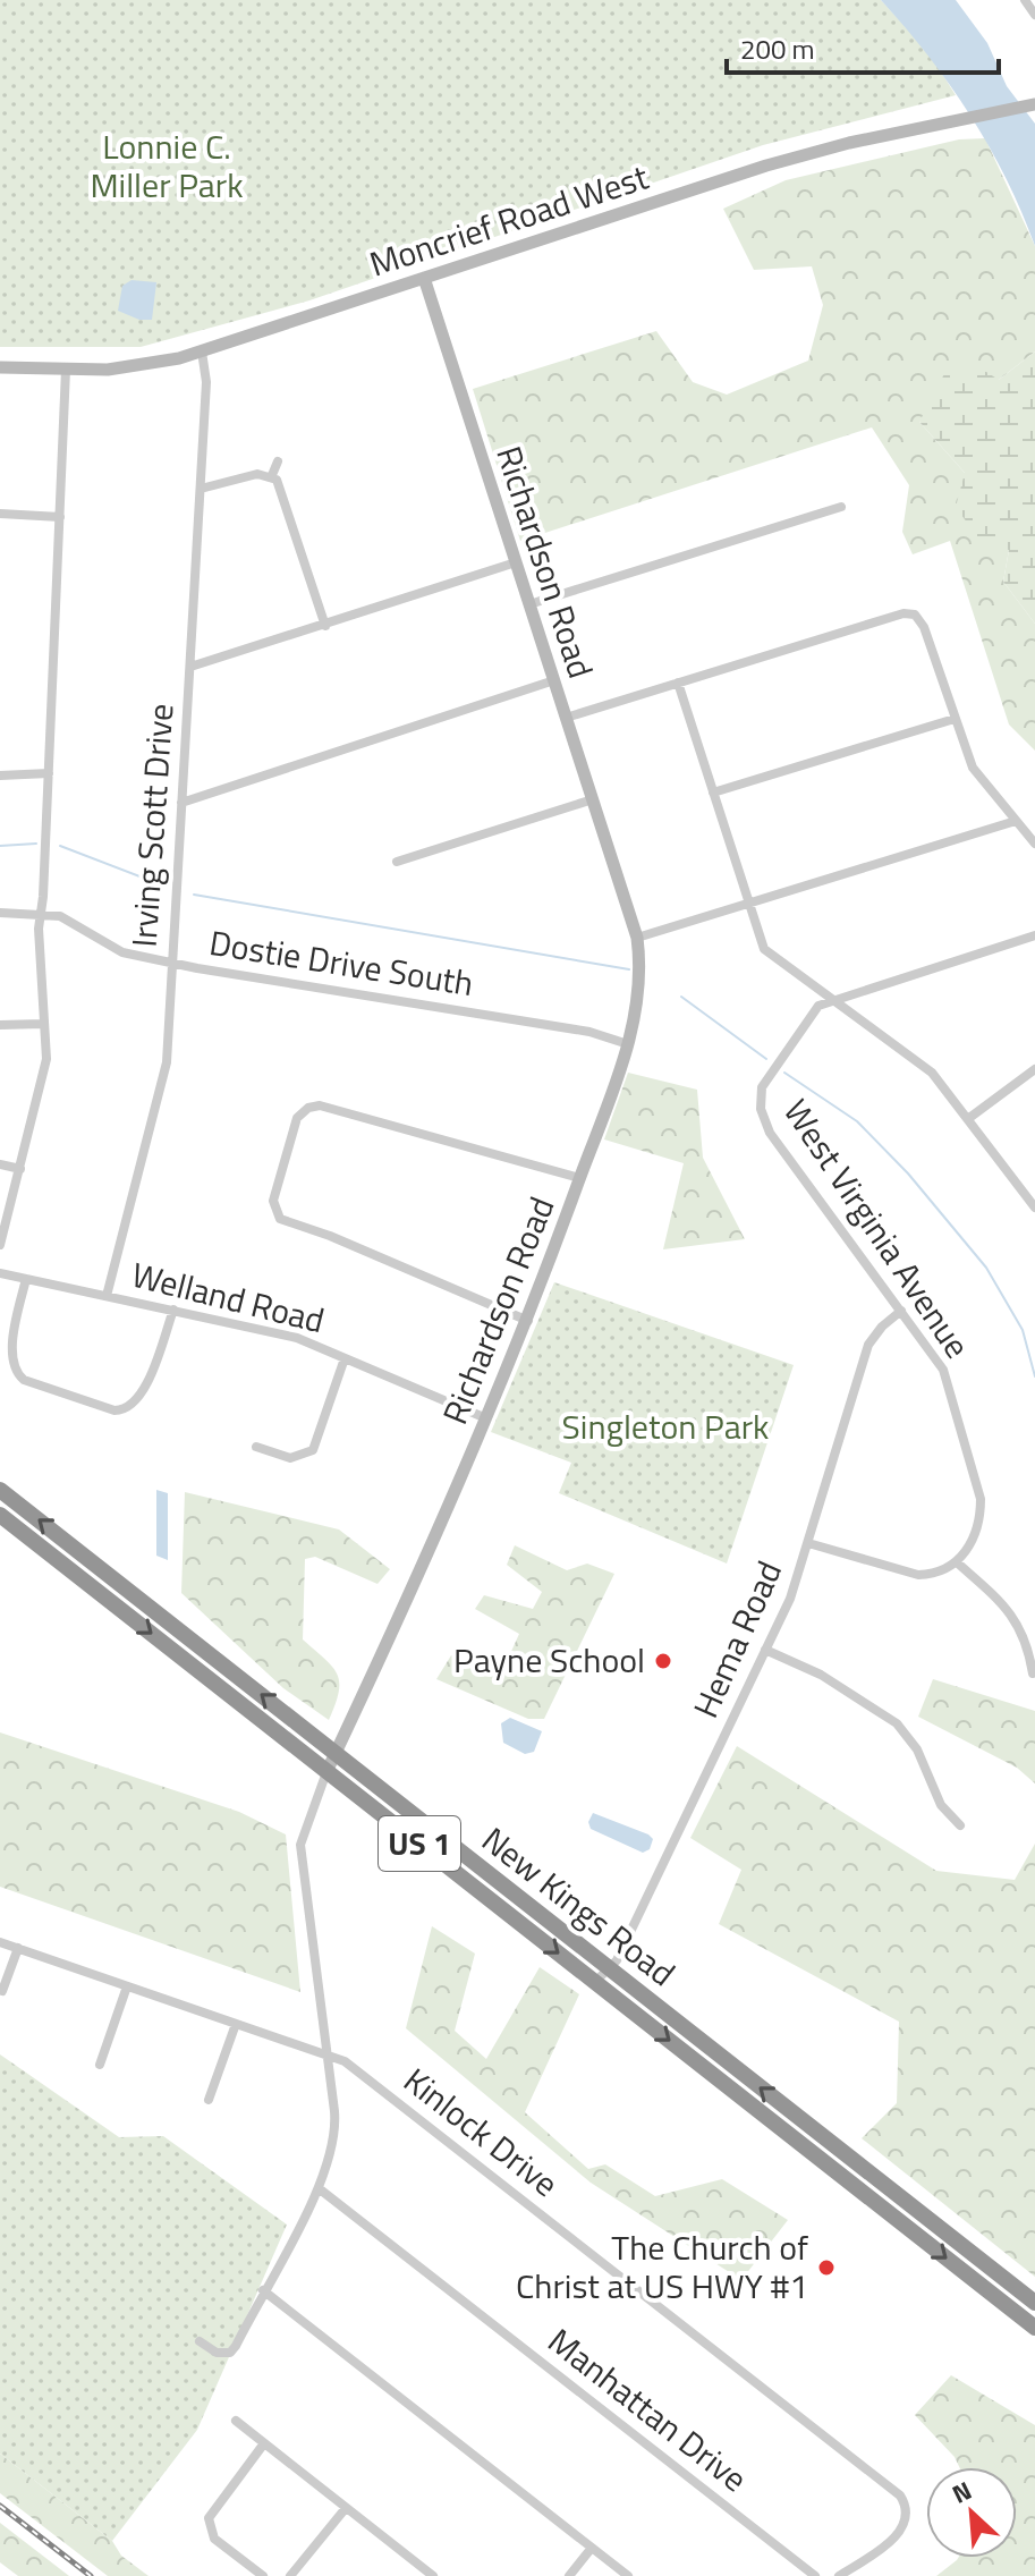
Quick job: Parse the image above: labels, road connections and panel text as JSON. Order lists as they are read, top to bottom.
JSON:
{
  "streets": {
    "highway": ["US 1", "New Kings Road"],
    "street": [
      "Moncrief Road West",
      "Richardson Road",
      "Irving Scott Drive",
      "Dostie Drive South",
      "West Virginia Avenue",
      "Welland Road",
      "Hema Road",
      "Kinlock Drive",
      "Manhattan Drive"
    ]
  },
  "crossings": [
    ["Moncrief Road West", "Richardson Road"],
    ["Moncrief Road West", "Irving Scott Drive"],
    ["Richardson Road", "Dostie Drive South"],
    ["Richardson Road", "Welland Road"],
    ["Richardson Road", "New Kings Road"],
    ["Richardson Road", "Kinlock Drive"],
    ["Richardson Road", "Manhattan Drive"],
    ["Irving Scott Drive", "Dostie Drive South"],
    ["Irving Scott Drive", "Welland Road"],
    ["West Virginia Avenue", "Hema Road"],
    ["Hema Road", "New Kings Road"]
  ],
  "parks": ["Lonnie C. Miller Park", "Singleton Park"],
  "places": ["Payne School", "The Church of Christ at US HWY #1"],
  "scale_bar": "200 m",
  "north": "top left"
}
